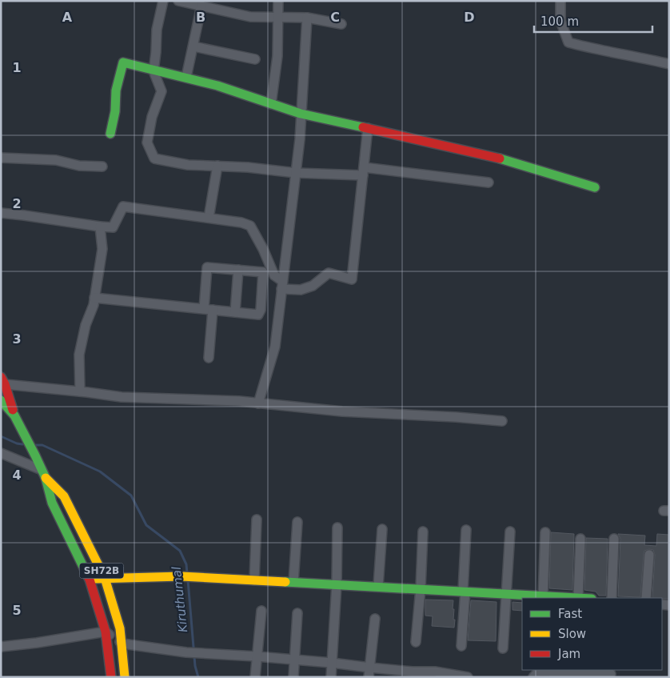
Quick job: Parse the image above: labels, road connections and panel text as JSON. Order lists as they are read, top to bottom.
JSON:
{
  "streets": {
    "street": ["SH72B"]
  },
  "water": ["Kiruthumal"],
  "legend": ["Fast", "Slow", "Jam"],
  "scale_bar": "100 m",
  "grid": {
    "columns": [
      "A",
      "B",
      "C",
      "D"
    ],
    "rows": [
      "1",
      "2",
      "3",
      "4",
      "5"
    ]
  }
}
